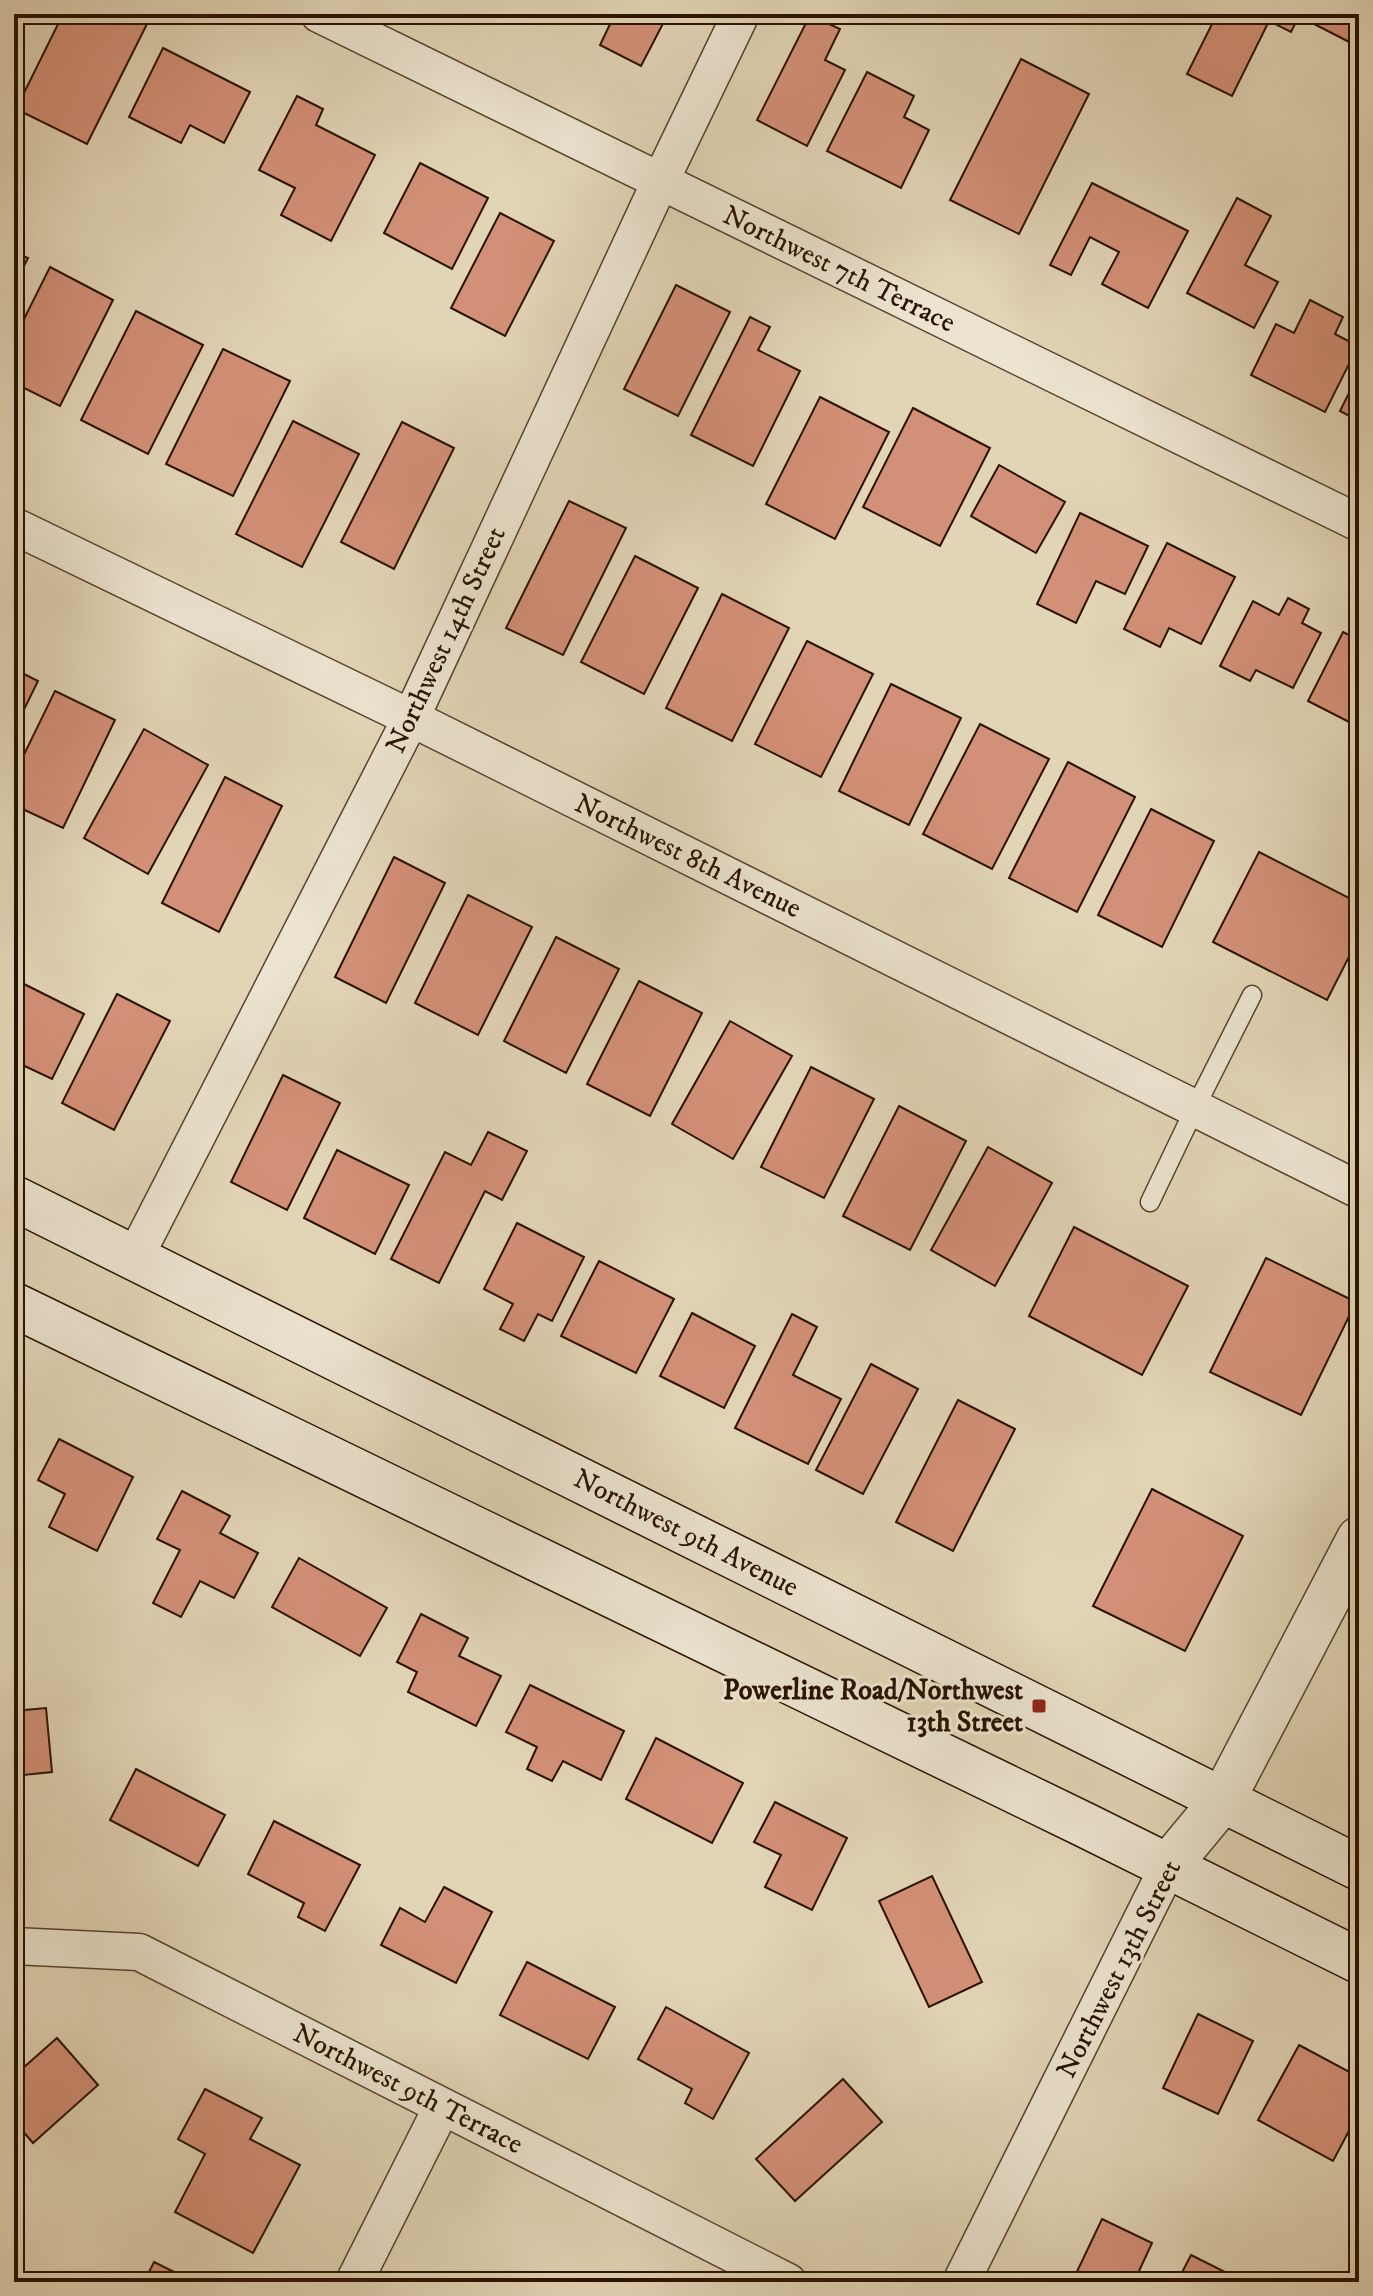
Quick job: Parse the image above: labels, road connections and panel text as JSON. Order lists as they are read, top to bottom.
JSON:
{
  "streets": {
    "main road": ["Northwest 9th Avenue", "Northwest 13th Street"],
    "street": [
      "Northwest 7th Terrace",
      "Northwest 14th Street",
      "Northwest 8th Avenue",
      "Northwest 9th Terrace"
    ]
  },
  "crossings": [
    ["Northwest 7th Terrace", "Northwest 14th Street"],
    ["Northwest 14th Street", "Northwest 8th Avenue"],
    ["Northwest 14th Street", "Northwest 9th Avenue"],
    ["Northwest 9th Avenue", "Northwest 13th Street"]
  ],
  "places": {
    "transit": ["Powerline Road/Northwest 13th Street"]
  }
}
